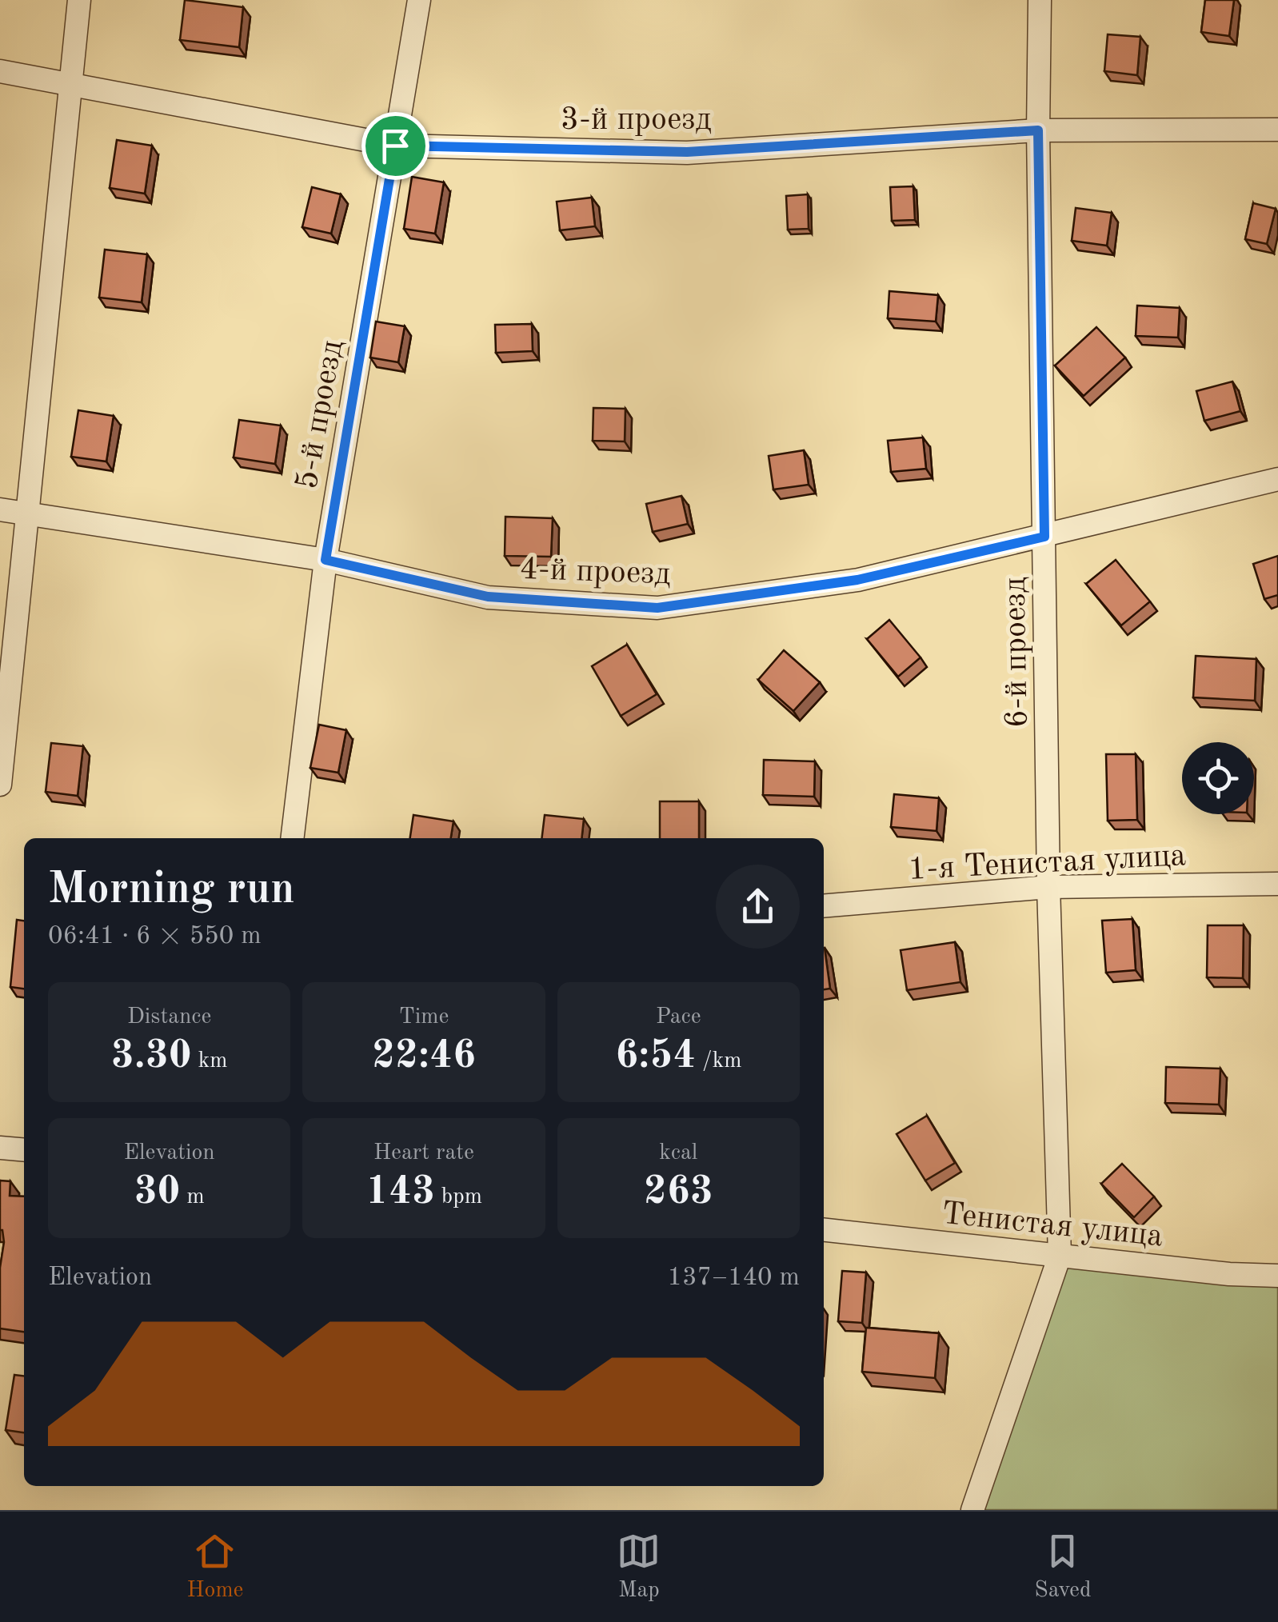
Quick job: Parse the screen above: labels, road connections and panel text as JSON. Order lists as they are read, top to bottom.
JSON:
{
  "streets": {
    "street": [
      "3-й проезд",
      "5-й проезд",
      "4-й проезд",
      "6-й проезд",
      "1-я Тенистая улица",
      "Тенистая улица"
    ]
  },
  "crossings": [
    ["3-й проезд", "5-й проезд"],
    ["3-й проезд", "6-й проезд"],
    ["5-й проезд", "4-й проезд"],
    ["4-й проезд", "6-й проезд"],
    ["6-й проезд", "1-я Тенистая улица"],
    ["6-й проезд", "Тенистая улица"]
  ],
  "page": {
    "heading": ["Morning run", "06:41 · 6 × 550 m"],
    "stats": [
      ["Distance", "3.30 km"],
      ["Time", "22:46"],
      ["Pace", "6:54 /km"],
      ["Elevation", "30 m"],
      ["Heart rate", "143 bpm"],
      ["kcal", "263"]
    ],
    "chart": ["Elevation", "137–140 m"],
    "tabs": ["Home", "Map", "Saved"]
  }
}
